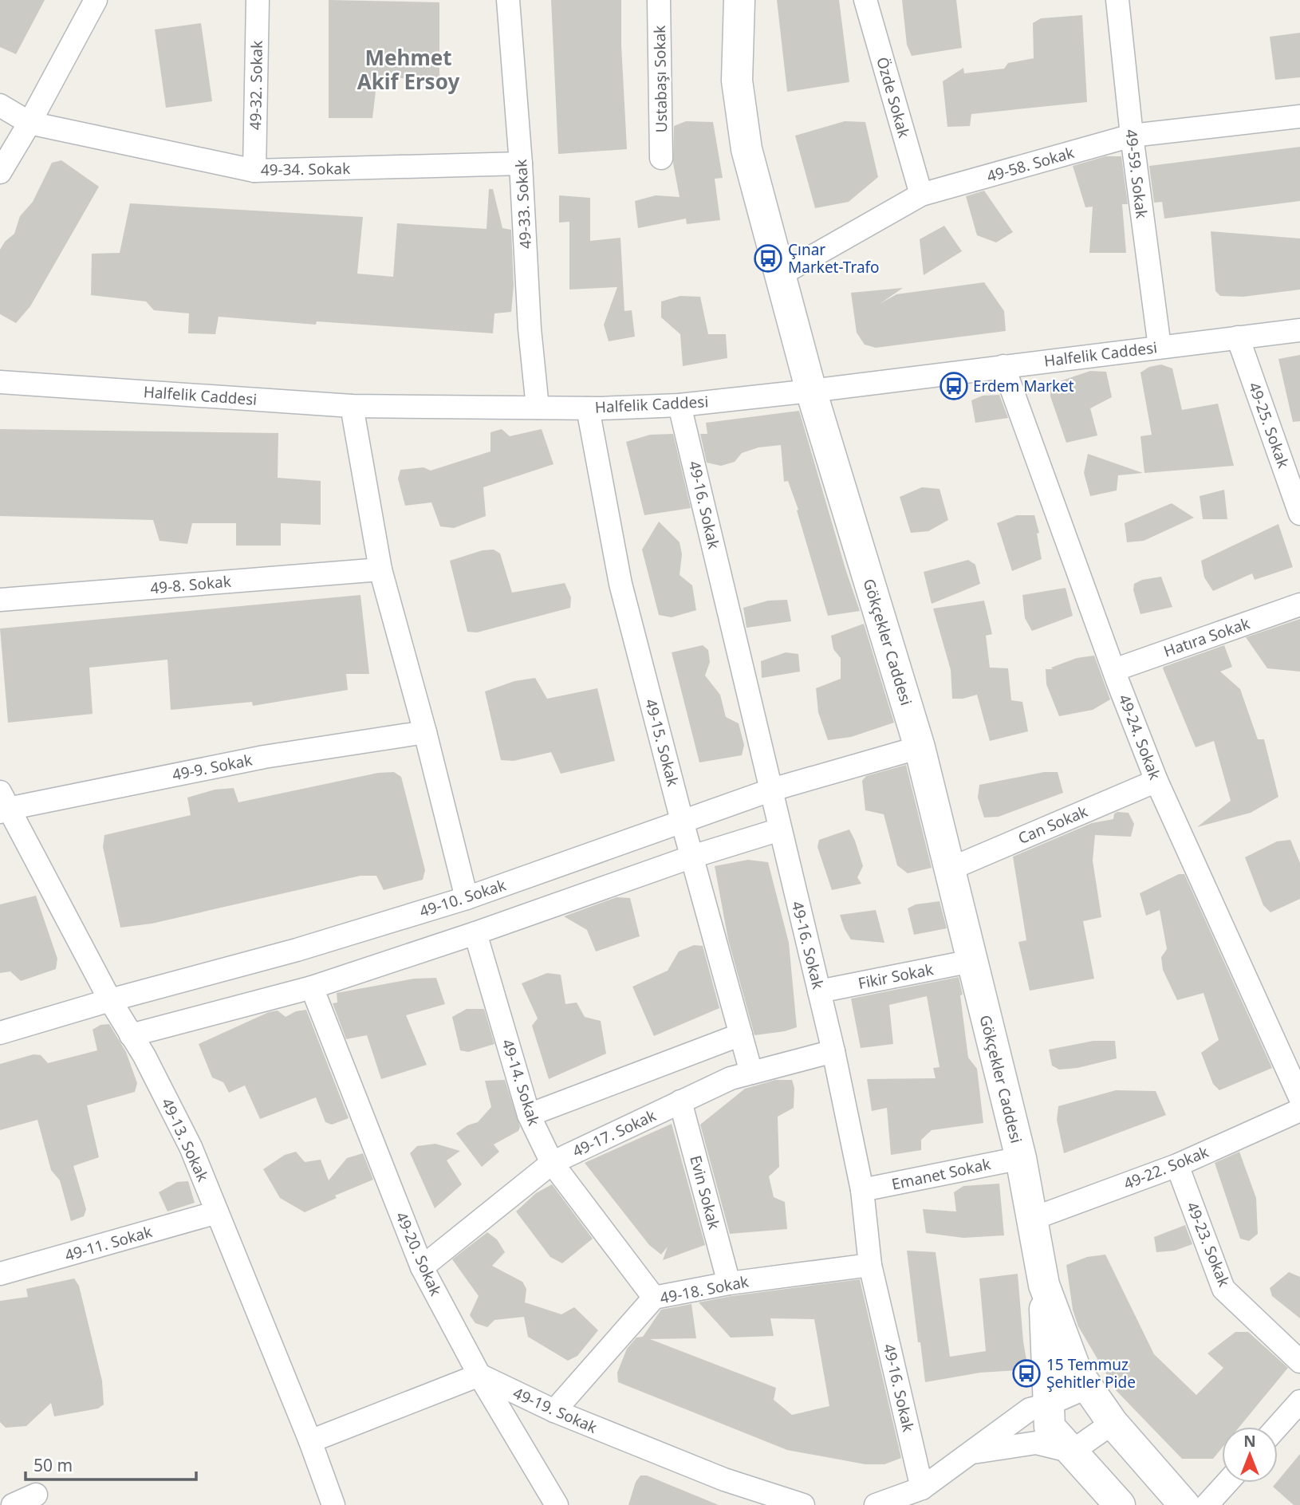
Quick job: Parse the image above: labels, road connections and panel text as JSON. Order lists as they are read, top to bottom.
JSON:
{
  "streets": {
    "main road": ["Gökçekler Caddesi"],
    "street": [
      "Ustabaşı Sokak",
      "49-32. Sokak",
      "Özde Sokak",
      "49-58. Sokak",
      "49-34. Sokak",
      "49-59. Sokak",
      "49-33. Sokak",
      "Halfelik Caddesi",
      "49-25. Sokak",
      "49-16. Sokak",
      "49-8. Sokak",
      "Hatıra Sokak",
      "49-24. Sokak",
      "49-15. Sokak",
      "49-9. Sokak",
      "Can Sokak",
      "49-10. Sokak",
      "Fikir Sokak",
      "49-14. Sokak",
      "49-17. Sokak",
      "49-13. Sokak",
      "49-22. Sokak",
      "Emanet Sokak",
      "Evin Sokak",
      "49-11. Sokak",
      "49-23. Sokak",
      "49-20. Sokak",
      "49-18. Sokak",
      "49-19. Sokak"
    ]
  },
  "crossings": [
    ["49-32. Sokak", "49-34. Sokak"],
    ["Özde Sokak", "49-58. Sokak"],
    ["49-58. Sokak", "49-59. Sokak"],
    ["49-58. Sokak", "Gökçekler Caddesi"],
    ["49-34. Sokak", "49-33. Sokak"],
    ["49-59. Sokak", "Halfelik Caddesi"],
    ["49-33. Sokak", "Halfelik Caddesi"],
    ["Halfelik Caddesi", "49-25. Sokak"],
    ["Halfelik Caddesi", "49-16. Sokak"],
    ["Halfelik Caddesi", "Gökçekler Caddesi"],
    ["Halfelik Caddesi", "49-24. Sokak"],
    ["Halfelik Caddesi", "49-15. Sokak"],
    ["49-16. Sokak", "49-10. Sokak"],
    ["49-16. Sokak", "Fikir Sokak"],
    ["49-16. Sokak", "49-17. Sokak"],
    ["49-16. Sokak", "Emanet Sokak"],
    ["49-16. Sokak", "49-18. Sokak"],
    ["Hatıra Sokak", "49-24. Sokak"],
    ["Gökçekler Caddesi", "Can Sokak"],
    ["Gökçekler Caddesi", "49-10. Sokak"],
    ["Gökçekler Caddesi", "Fikir Sokak"],
    ["Gökçekler Caddesi", "49-22. Sokak"],
    ["Gökçekler Caddesi", "Emanet Sokak"],
    ["49-24. Sokak", "Can Sokak"],
    ["49-15. Sokak", "49-10. Sokak"],
    ["49-15. Sokak", "49-17. Sokak"],
    ["49-9. Sokak", "49-13. Sokak"],
    ["49-10. Sokak", "49-13. Sokak"],
    ["49-14. Sokak", "49-17. Sokak"],
    ["49-14. Sokak", "49-18. Sokak"],
    ["49-17. Sokak", "Evin Sokak"],
    ["49-17. Sokak", "49-20. Sokak"],
    ["49-13. Sokak", "49-11. Sokak"],
    ["49-22. Sokak", "49-23. Sokak"],
    ["Evin Sokak", "49-18. Sokak"],
    ["49-20. Sokak", "49-19. Sokak"],
    ["49-18. Sokak", "49-19. Sokak"]
  ],
  "districts": ["Mehmet Akif Ersoy"],
  "places": {
    "bus stop": ["Çınar Market-Trafo", "Erdem Market", "15 Temmuz Şehitler Pide"]
  },
  "scale_bar": "50 m",
  "north": "top"
}
